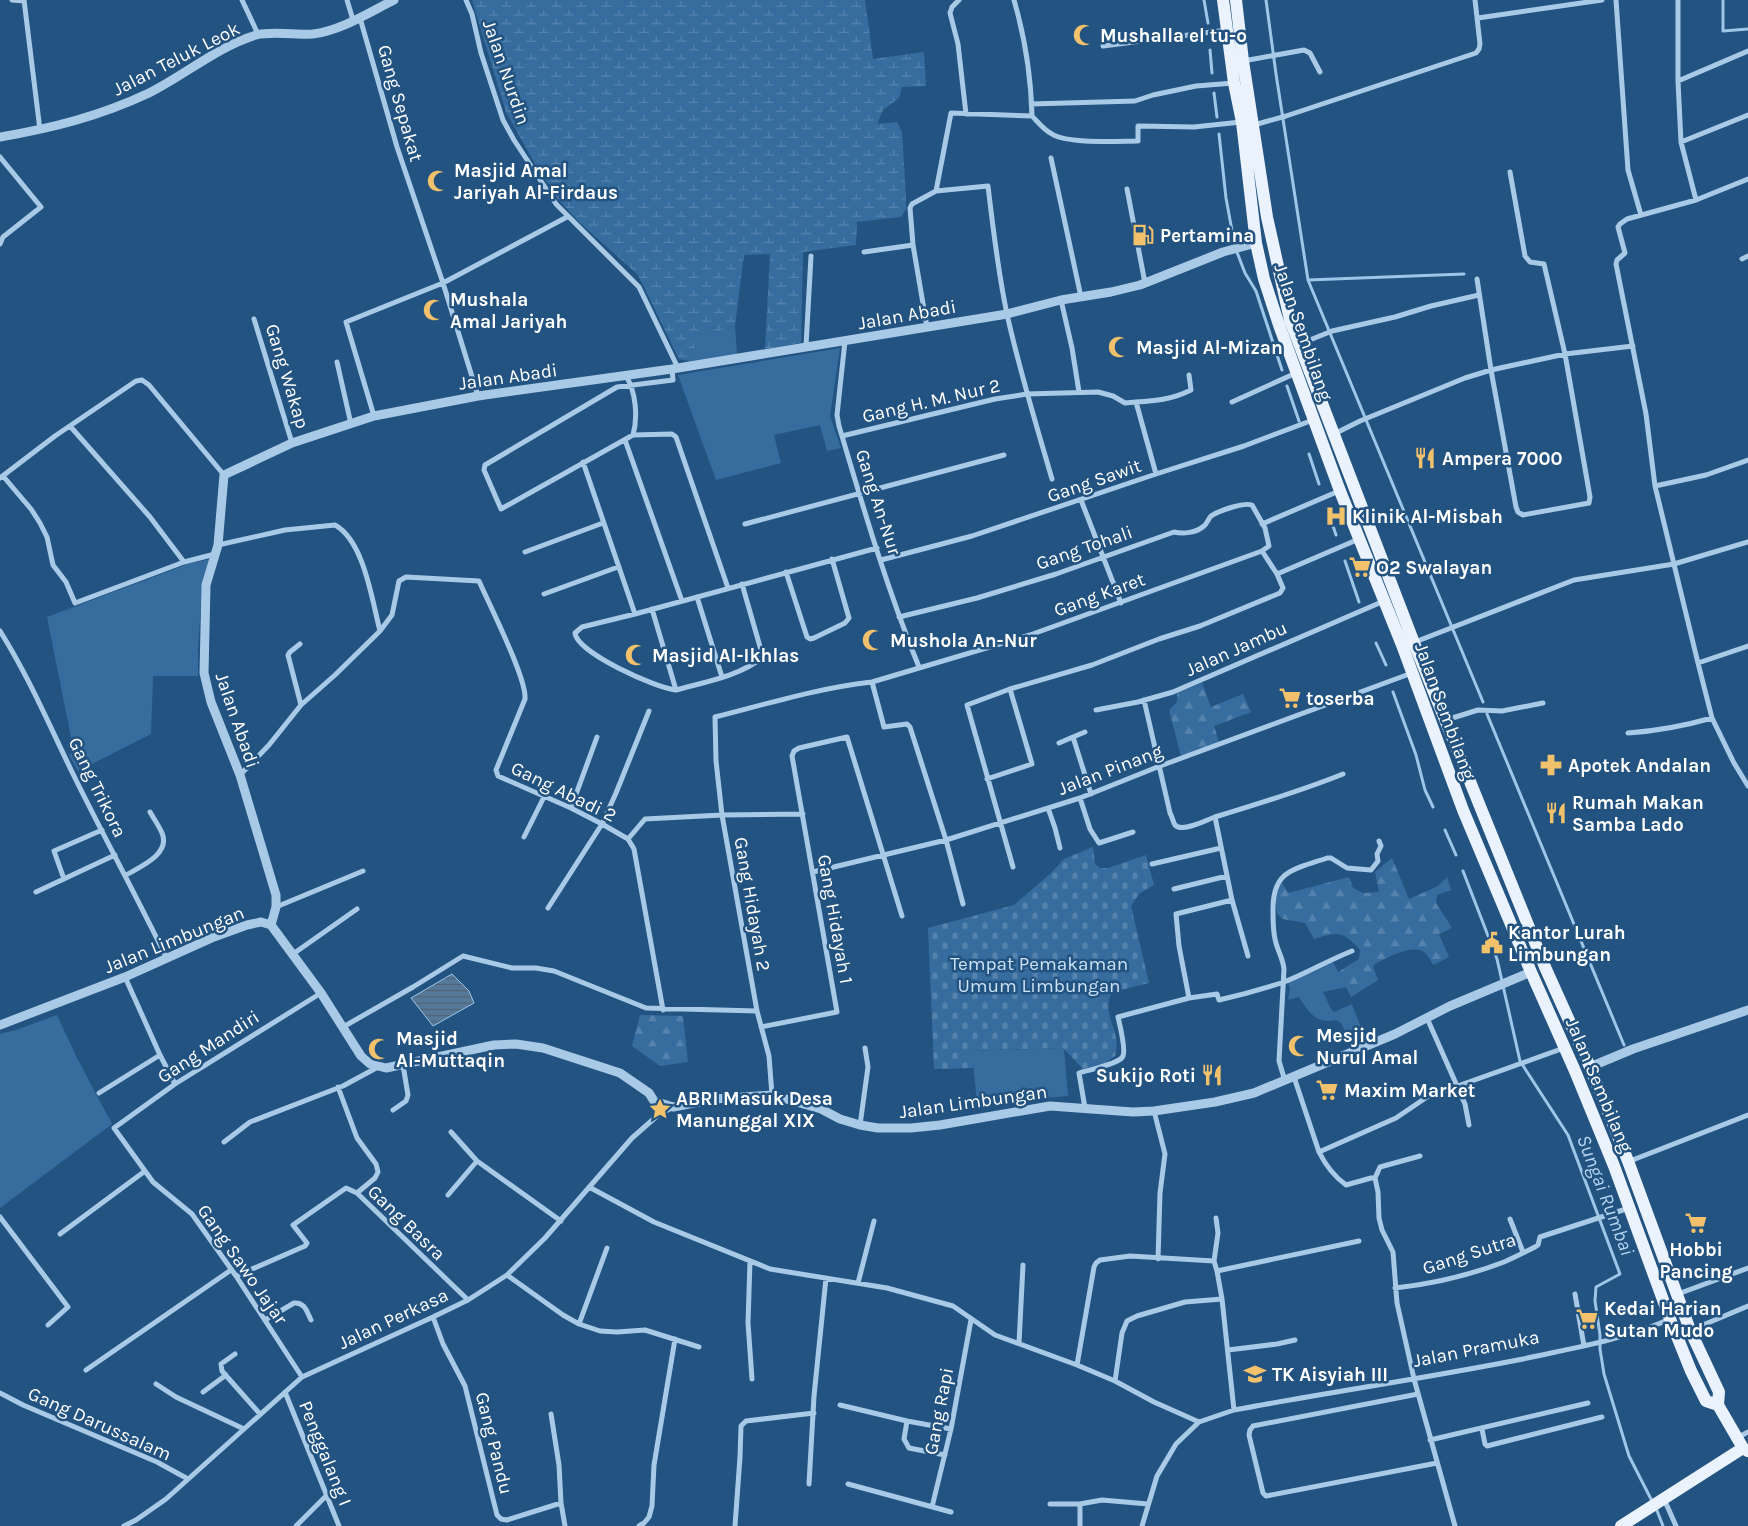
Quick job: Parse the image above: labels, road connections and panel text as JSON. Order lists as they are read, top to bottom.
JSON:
{
  "streets": {
    "main road": ["Jalan Sembilang"],
    "street": [
      "Jalan Teluk Leok",
      "Jalan Nurdin",
      "Gang Sepakat",
      "Jalan Abadi",
      "Gang Wakap",
      "Gang H. M. Nur 2",
      "Gang Sawit",
      "Gang An-Nur",
      "Gang Tohali",
      "Gang Karet",
      "Jalan Jambu",
      "Jalan Pinang",
      "Gang Trikora",
      "Gang Abadi 2",
      "Gang Hidayah 2",
      "Gang Hidayah 1",
      "Jalan Limbungan",
      "Gang Mandiri",
      "Gang Basra",
      "Gang Sutra",
      "Gang Sawo Jajar",
      "Jalan Perkasa",
      "Jalan Pramuka",
      "Gang Rapi",
      "Gang Darussalam",
      "Gang Pandu",
      "Penggalang I"
    ]
  },
  "crossings": [
    ["Jalan Teluk Leok", "Gang Sepakat"],
    ["Jalan Nurdin", "Jalan Abadi"],
    ["Gang Sepakat", "Jalan Abadi"],
    ["Jalan Abadi", "Jalan Sembilang"],
    ["Jalan Abadi", "Gang Wakap"],
    ["Jalan Abadi", "Gang An-Nur"],
    ["Jalan Abadi", "Gang Abadi 2"],
    ["Jalan Abadi", "Jalan Limbungan"],
    ["Jalan Sembilang", "Gang Sawit"],
    ["Jalan Sembilang", "Jalan Jambu"],
    ["Jalan Sembilang", "Jalan Pinang"],
    ["Jalan Sembilang", "Jalan Limbungan"],
    ["Jalan Sembilang", "Gang Sutra"],
    ["Jalan Sembilang", "Jalan Pramuka"],
    ["Gang H. M. Nur 2", "Gang An-Nur"],
    ["Gang Sawit", "Gang An-Nur"],
    ["Gang An-Nur", "Gang Tohali"],
    ["Gang An-Nur", "Gang Karet"],
    ["Gang Tohali", "Gang Karet"],
    ["Gang Karet", "Gang Hidayah 2"],
    ["Jalan Pinang", "Gang Hidayah 1"],
    ["Gang Trikora", "Jalan Limbungan"],
    ["Gang Hidayah 2", "Gang Hidayah 1"],
    ["Gang Hidayah 2", "Jalan Limbungan"],
    ["Jalan Limbungan", "Gang Mandiri"],
    ["Jalan Limbungan", "Jalan Perkasa"],
    ["Gang Mandiri", "Gang Sawo Jajar"],
    ["Gang Basra", "Gang Sawo Jajar"],
    ["Gang Basra", "Jalan Perkasa"],
    ["Gang Sawo Jajar", "Jalan Perkasa"],
    ["Jalan Perkasa", "Gang Darussalam"],
    ["Jalan Perkasa", "Gang Pandu"],
    ["Jalan Perkasa", "Penggalang I"]
  ],
  "water": ["Sungai Rumbai"],
  "parks": ["Tempat Pemakaman Umum Limbungan"],
  "places": {
    "mosque": [
      "Mushalla el tu-o",
      "Masjid Amal Jariyah Al-Firdaus",
      "Mushala Amal Jariyah",
      "Masjid Al-Mizan",
      "Mushola An-Nur",
      "Masjid Al-Ikhlas",
      "Mesjid Nurul Amal",
      "Masjid Al-Muttaqin"
    ],
    "fuel station": ["Pertamina"],
    "restaurant": ["Ampera 7000", "Rumah Makan Samba Lado", "Sukijo Roti"],
    "hospital": ["Klinik Al-Misbah"],
    "supermarket": [
      "O2 Swalayan",
      "toserba",
      "Maxim Market",
      "Hobbi Pancing",
      "Kedai Harian Sutan Mudo"
    ],
    "pharmacy": ["Apotek Andalan"],
    "public building": ["Kantor Lurah Limbungan"],
    "place": ["ABRI Masuk Desa Manunggal XIX"],
    "school or university": ["TK Aisyiah III"]
  }
}
